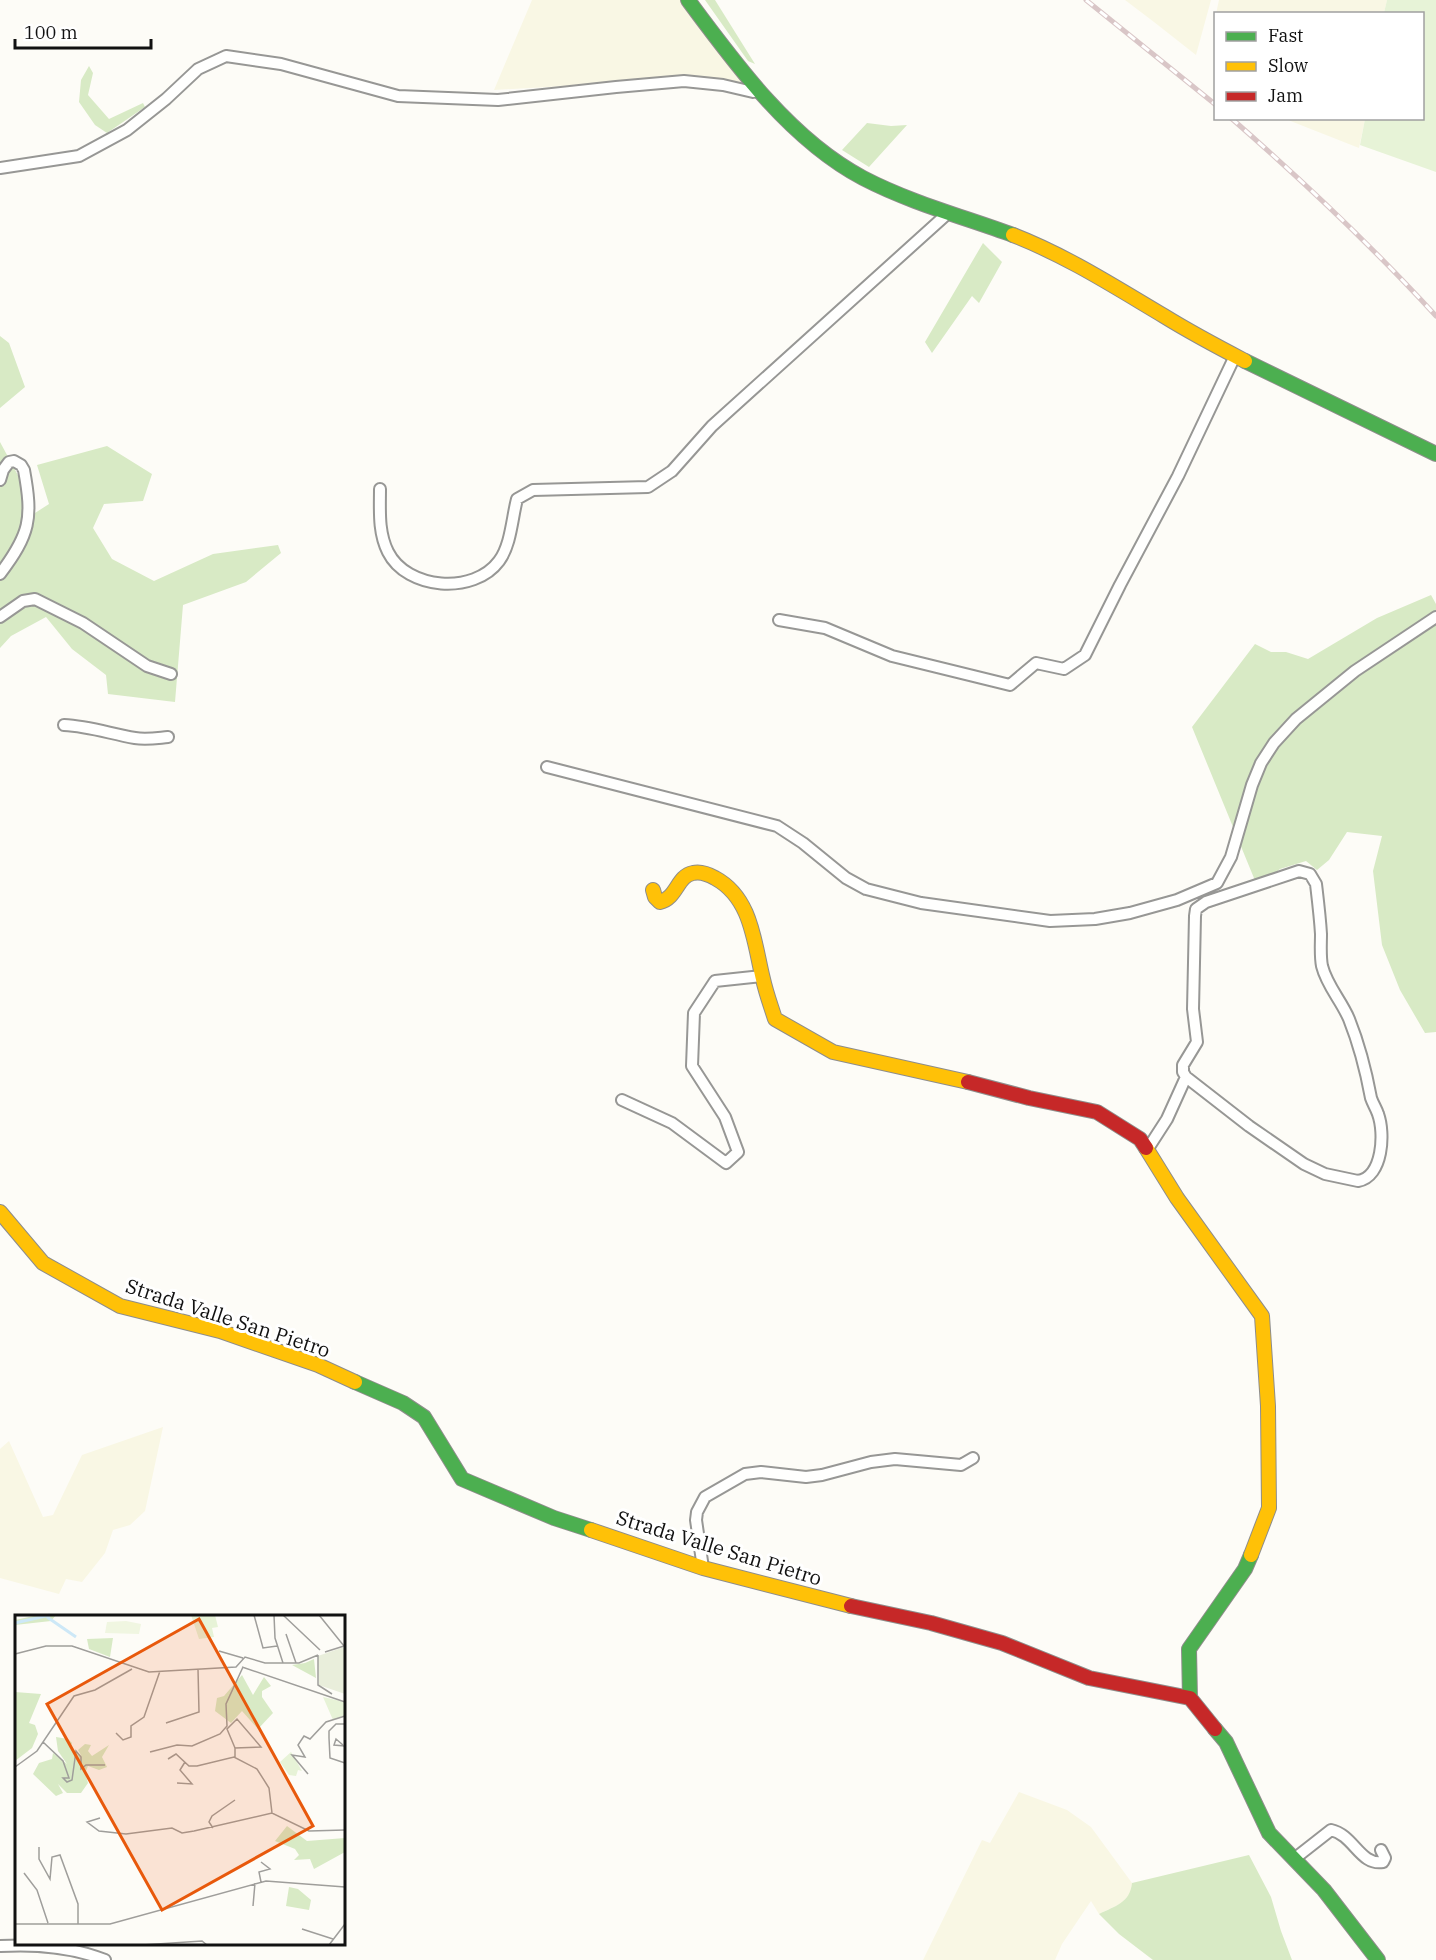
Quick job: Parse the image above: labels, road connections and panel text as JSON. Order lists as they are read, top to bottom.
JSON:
{
  "streets": {
    "street": ["Strada Valle San Pietro"]
  },
  "legend": ["Fast", "Slow", "Jam"],
  "scale_bar": "100 m"
}
